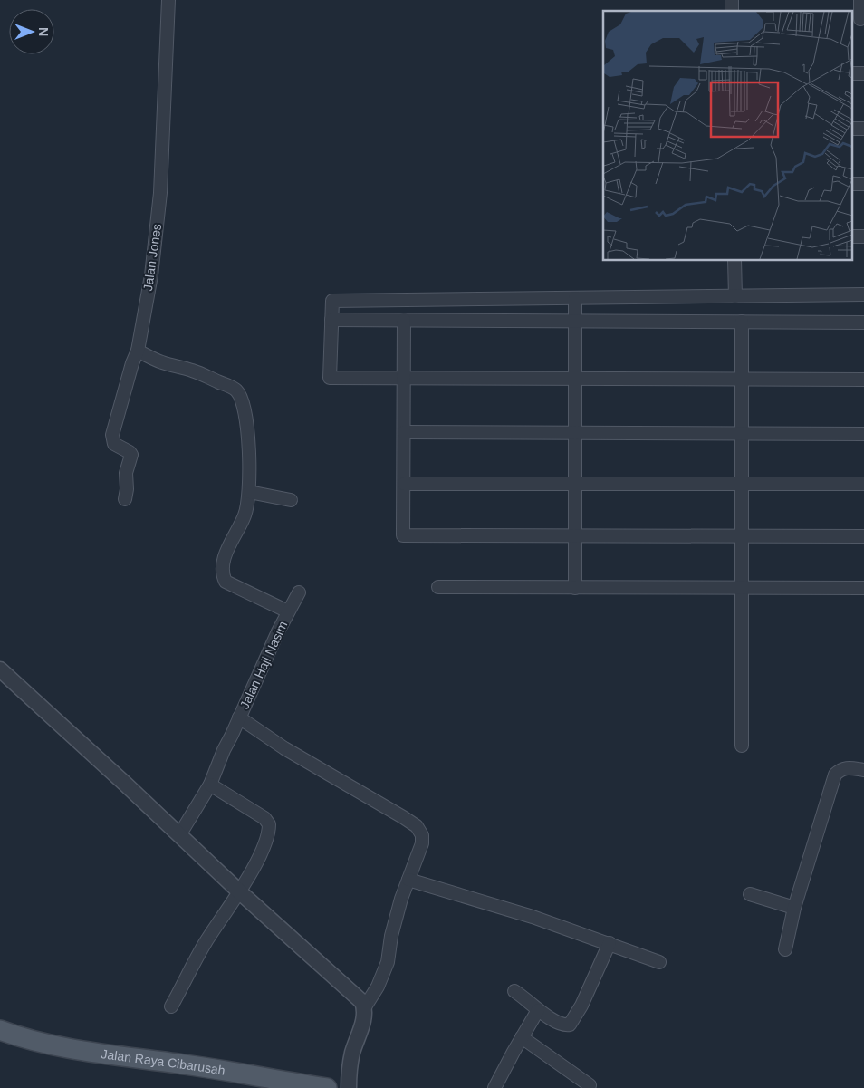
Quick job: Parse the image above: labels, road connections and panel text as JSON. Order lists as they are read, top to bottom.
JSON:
{
  "streets": {
    "main road": ["Jalan Raya Cibarusah"],
    "street": ["Jalan Jones", "Jalan Haji Nasim"]
  },
  "crossings": [
    ["Jalan Jones", "Jalan Haji Nasim"]
  ],
  "north": "right"
}
